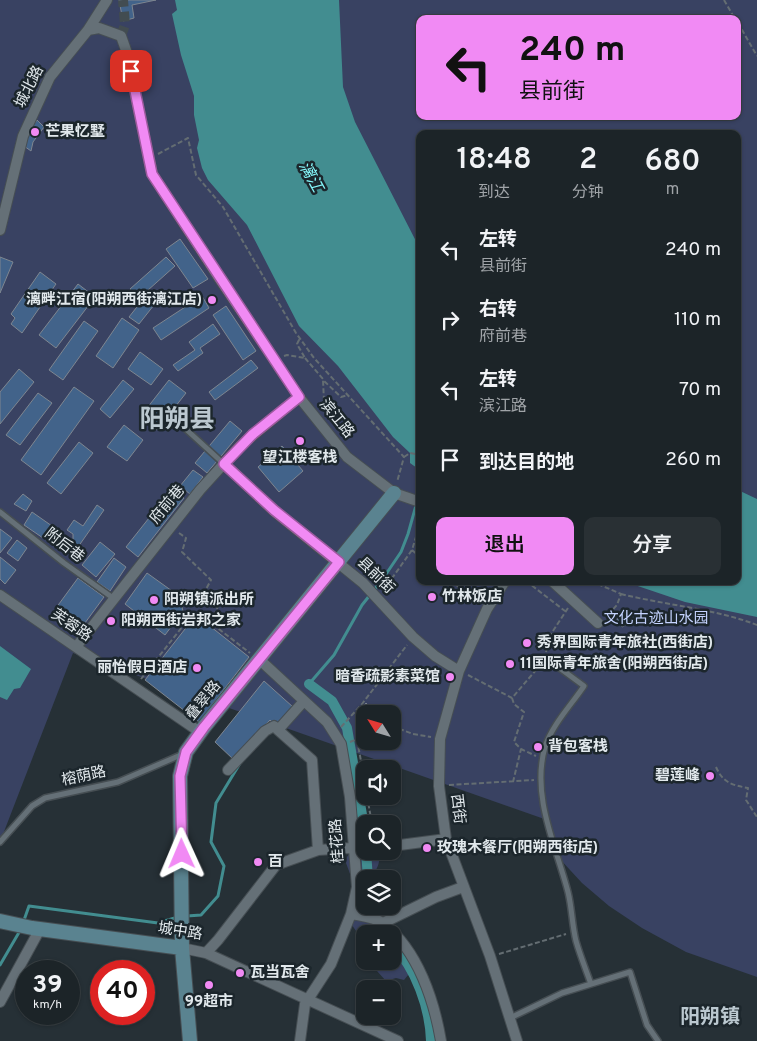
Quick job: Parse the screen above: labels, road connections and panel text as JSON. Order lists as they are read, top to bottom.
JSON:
{
  "streets": {
    "street": [
      "城北路",
      "滨江路",
      "府前巷",
      "县前街",
      "芙蓉路",
      "叠翠路",
      "西街",
      "桂花路",
      "城中路"
    ],
    "lane": ["附后巷", "榕荫路"]
  },
  "crossings": [
    ["城北路", "滨江路"],
    ["滨江路", "府前巷"],
    ["滨江路", "叠翠路"],
    ["府前巷", "附后巷"],
    ["府前巷", "县前街"],
    ["府前巷", "芙蓉路"],
    ["县前街", "叠翠路"],
    ["县前街", "西街"],
    ["芙蓉路", "叠翠路"],
    ["叠翠路", "榕荫路"],
    ["叠翠路", "桂花路"],
    ["叠翠路", "城中路"],
    ["桂花路", "城中路"]
  ],
  "districts": ["阳朔县", "阳朔镇"],
  "water": ["漓江"],
  "parks": ["文化古迹山水园"],
  "places": [
    "芒果·忆墅",
    "漓畔江宿(阳朔西街漓江店)",
    "望江楼客栈",
    "竹林饭店",
    "阳朔镇派出所",
    "阳朔西街岩邦之家",
    "秀界国际青年旅社(西街店)",
    "11国际青年旅舍(阳朔西街店)",
    "丽怡假日酒店",
    "暗香疏影素菜馆",
    "背包客栈",
    "碧莲峰",
    "玫瑰木餐厅(阳朔西街店)",
    "百",
    "瓦当瓦舍",
    "99超市"
  ],
  "north": "top left",
  "page": {
    "turn": ["240 m", "县前街"],
    "eta": [
      "18:48",
      "到达",
      "2",
      "分钟",
      "680",
      "m"
    ],
    "list": [
      {
        "name": "左转",
        "note": "县前街",
        "value": "240 m"
      },
      {
        "name": "右转",
        "note": "府前巷",
        "value": "110 m"
      },
      {
        "name": "左转",
        "note": "滨江路",
        "value": "70 m"
      },
      {
        "name": "到达目的地",
        "value": "260 m"
      }
    ],
    "buttons": ["退出", "分享"],
    "map_buttons": ["+", "−"],
    "speed": "39 km/h",
    "limit": "40"
  }
}
